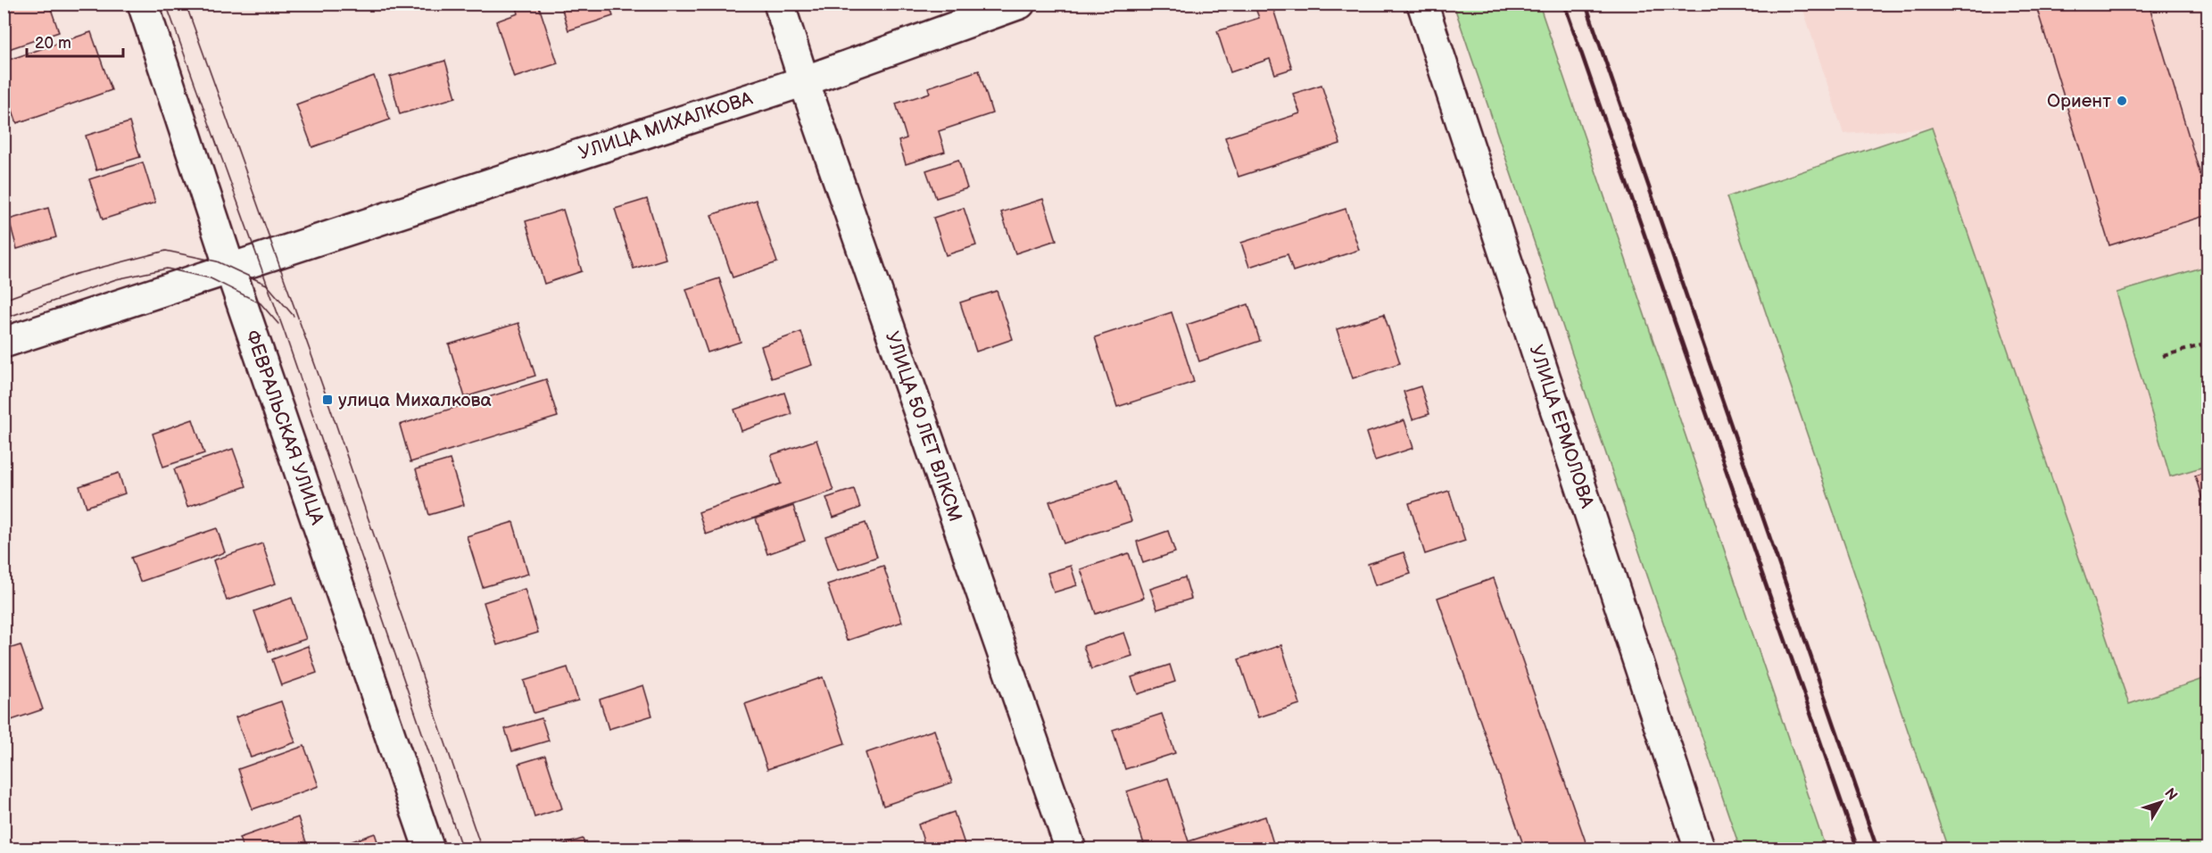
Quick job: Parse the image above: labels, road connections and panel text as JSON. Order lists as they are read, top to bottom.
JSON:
{
  "streets": {
    "street": [
      "УЛИЦА МИХАЛКОВА",
      "УЛИЦА 50 ЛЕТ ВЛКСМ",
      "УЛИЦА ЕРМОЛОВА",
      "ФЕВРАЛЬСКАЯ УЛИЦА"
    ]
  },
  "crossings": [
    ["УЛИЦА МИХАЛКОВА", "УЛИЦА 50 ЛЕТ ВЛКСМ"],
    ["УЛИЦА МИХАЛКОВА", "ФЕВРАЛЬСКАЯ УЛИЦА"]
  ],
  "places": {
    "other": ["Ориент"],
    "transit": ["улица Михалкова"]
  },
  "scale_bar": "20 m",
  "north": "top right"
}
